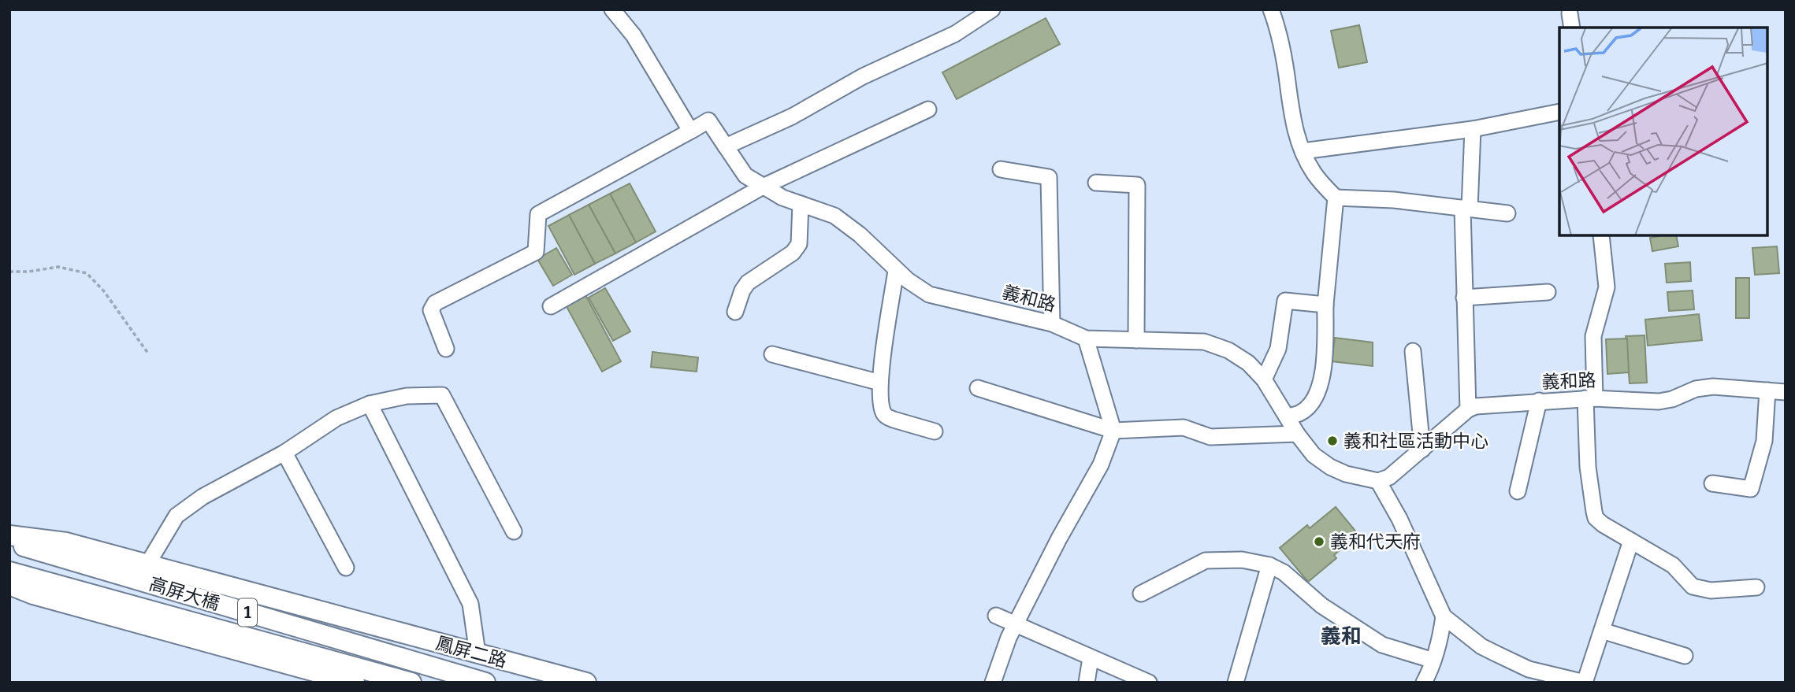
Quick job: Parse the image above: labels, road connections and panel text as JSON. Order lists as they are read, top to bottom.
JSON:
{
  "streets": {
    "main road": ["高屏大橋", "1", "鳳屏二路"],
    "street": ["義和路"]
  },
  "crossings": [
    ["高屏大橋", "鳳屏二路"]
  ],
  "districts": ["義和"],
  "places": ["義和社區活動中心", "義和代天府"]
}
